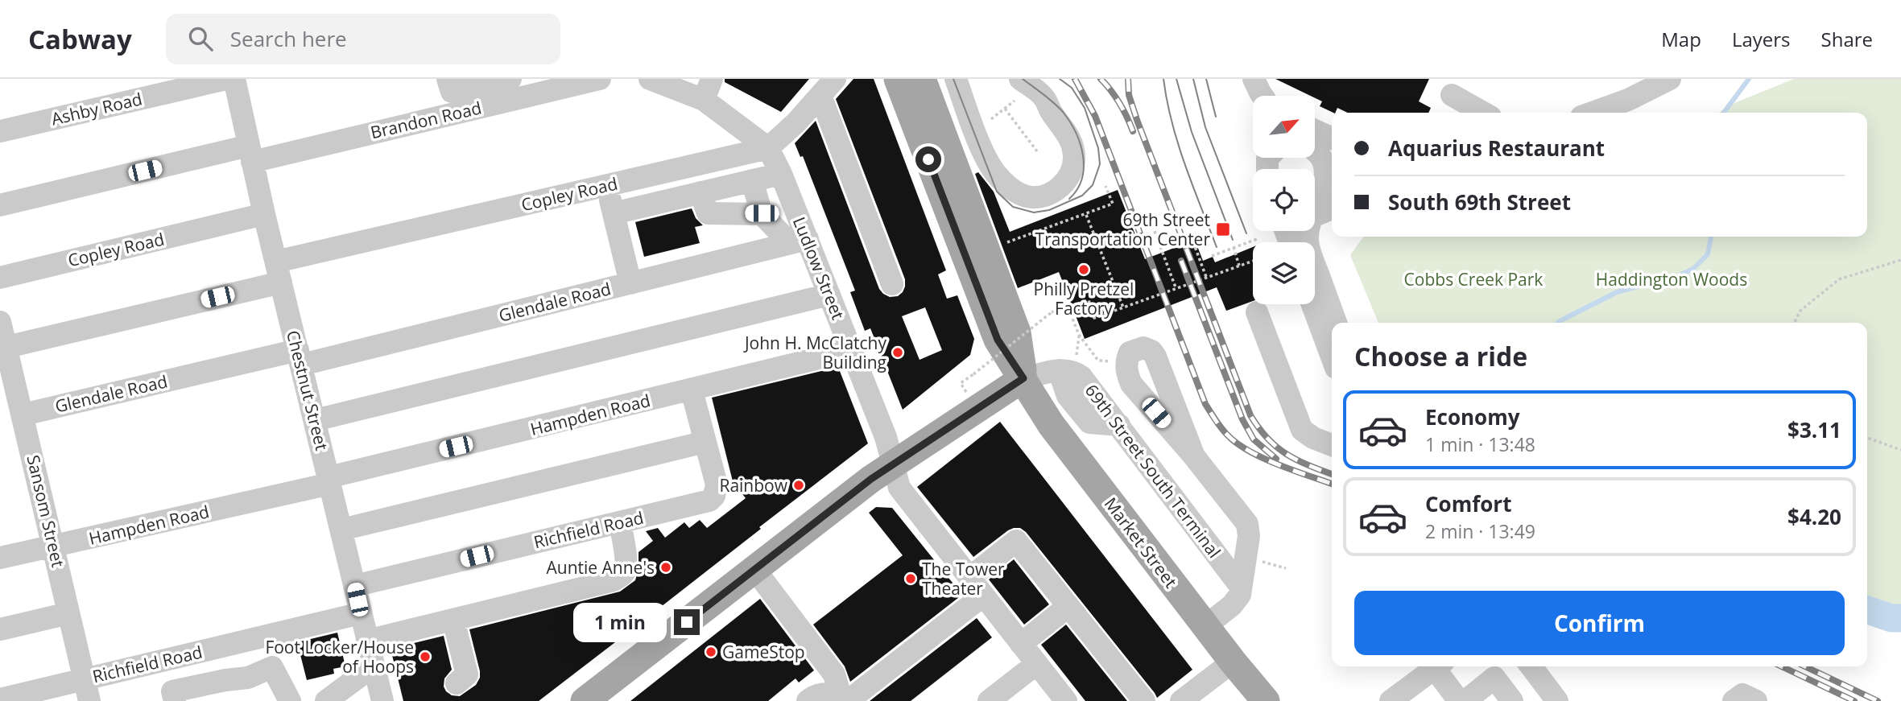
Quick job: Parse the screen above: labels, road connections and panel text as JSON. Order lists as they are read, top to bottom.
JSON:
{
  "streets": {
    "main road": ["Market Street"],
    "street": [
      "Ashby Road",
      "Brandon Road",
      "Copley Road",
      "Ludlow Street",
      "Glendale Road",
      "Chestnut Street",
      "Hampden Road",
      "69th Street South Terminal",
      "Sansom Street",
      "Richfield Road"
    ]
  },
  "crossings": [
    ["Brandon Road", "Chestnut Street"],
    ["Copley Road", "Ludlow Street"],
    ["Copley Road", "Chestnut Street"],
    ["Copley Road", "Sansom Street"],
    ["Ludlow Street", "Glendale Road"],
    ["Ludlow Street", "Hampden Road"],
    ["Glendale Road", "Chestnut Street"],
    ["Glendale Road", "Sansom Street"],
    ["Chestnut Street", "Hampden Road"],
    ["Chestnut Street", "Richfield Road"],
    ["Hampden Road", "Sansom Street"],
    ["Hampden Road", "Richfield Road"],
    ["69th Street South Terminal", "Market Street"],
    ["Sansom Street", "Richfield Road"]
  ],
  "parks": ["Cobbs Creek Park", "Haddington Woods"],
  "places": {
    "transit": ["69th Street Transportation Center"],
    "other": [
      "Philly Pretzel Factory",
      "John H. McClatchy Building",
      "Rainbow",
      "Auntie Anne's",
      "The Tower Theater",
      "GameStop",
      "Foot Locker/House of Hoops"
    ]
  },
  "north": "top right",
  "page": {
    "header": "Cabway",
    "search": "Search here",
    "nav": ["Map", "Layers", "Share"],
    "banner": ["Aquarius Restaurant", "South 69th Street"],
    "heading": "Choose a ride",
    "list": [
      {
        "name": "Economy",
        "note": "1 min · 13:48",
        "value": "$3.11"
      },
      {
        "name": "Comfort",
        "note": "2 min · 13:49",
        "value": "$4.20"
      }
    ],
    "buttons": "Confirm",
    "bubble": "1 min"
  }
}
